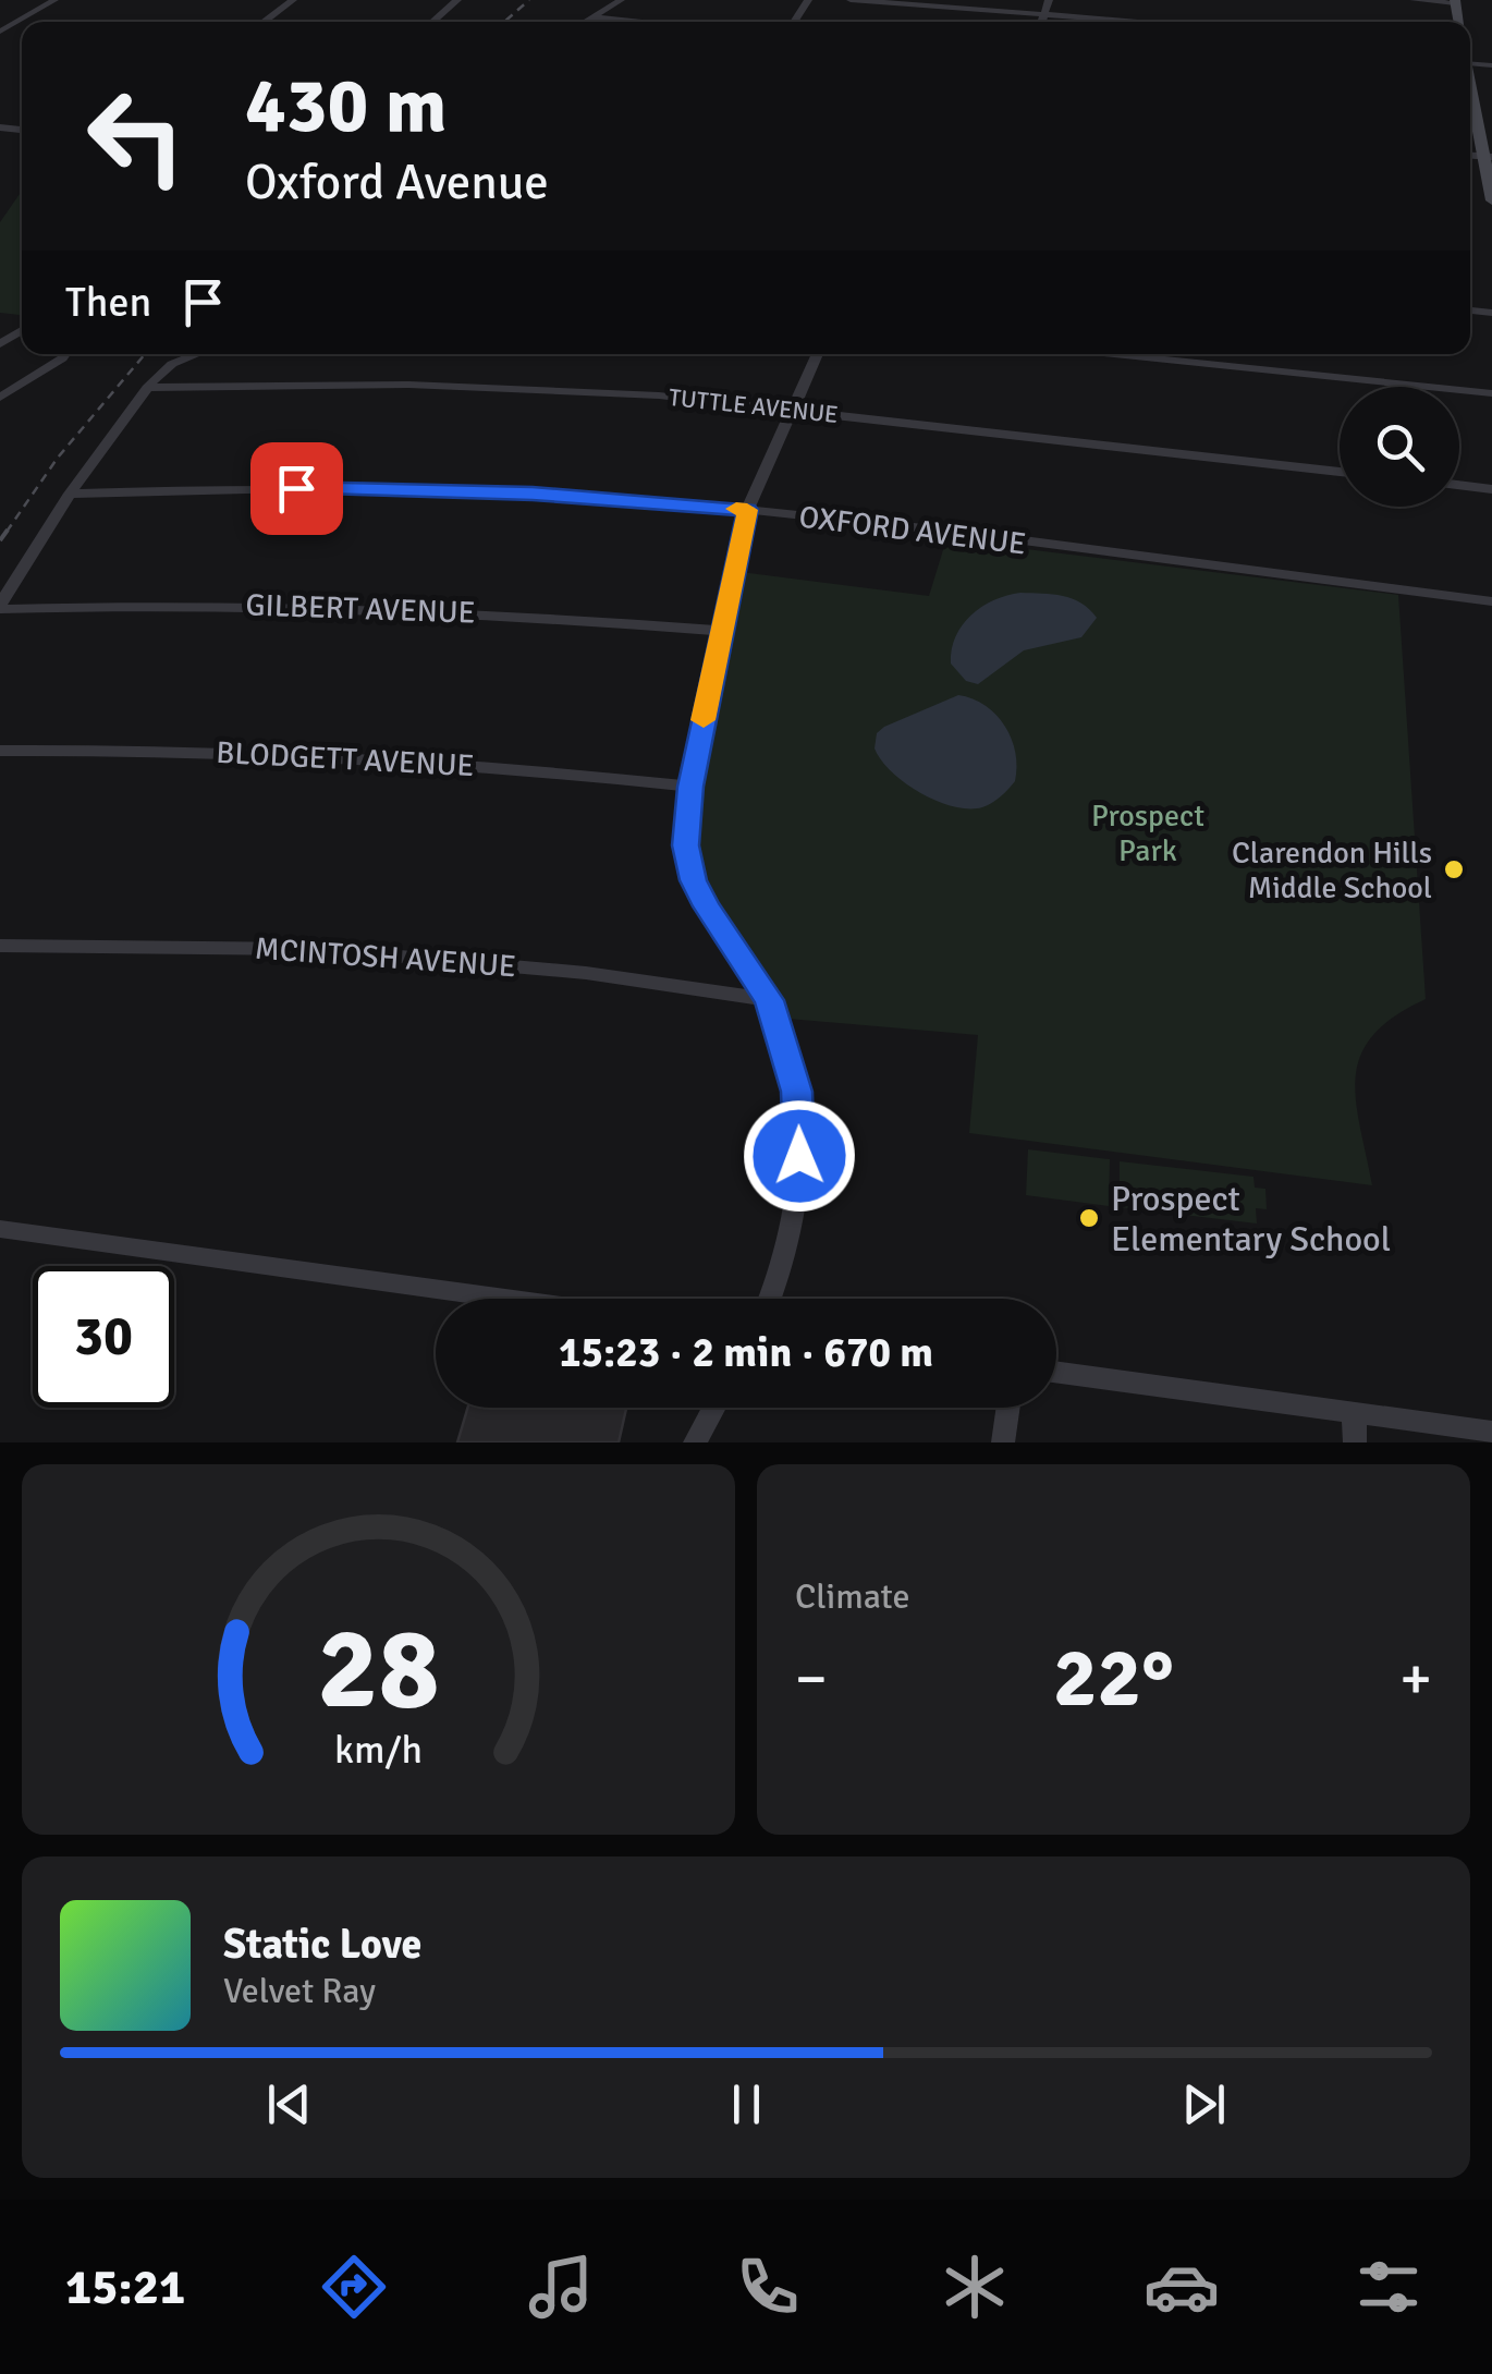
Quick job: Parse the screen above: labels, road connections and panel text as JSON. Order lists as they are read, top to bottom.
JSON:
{
  "streets": {
    "street": [
      "TUTTLE AVENUE",
      "OXFORD AVENUE",
      "GILBERT AVENUE",
      "BLODGETT AVENUE",
      "MCINTOSH AVENUE"
    ]
  },
  "parks": ["Prospect Park"],
  "places": ["Clarendon Hills Middle School", "Prospect Elementary School"],
  "page": {
    "turn": ["430 m", "Oxford Avenue"],
    "then": "Then",
    "limit": "30",
    "trip": "15:23 · 2 min · 670 m",
    "tile": "Climate",
    "heat": ["−", "22°", "+"],
    "song": ["Static Love", "Velvet Ray"],
    "tabs": "15:21",
    "gauge": ["28", "km/h"]
  }
}
